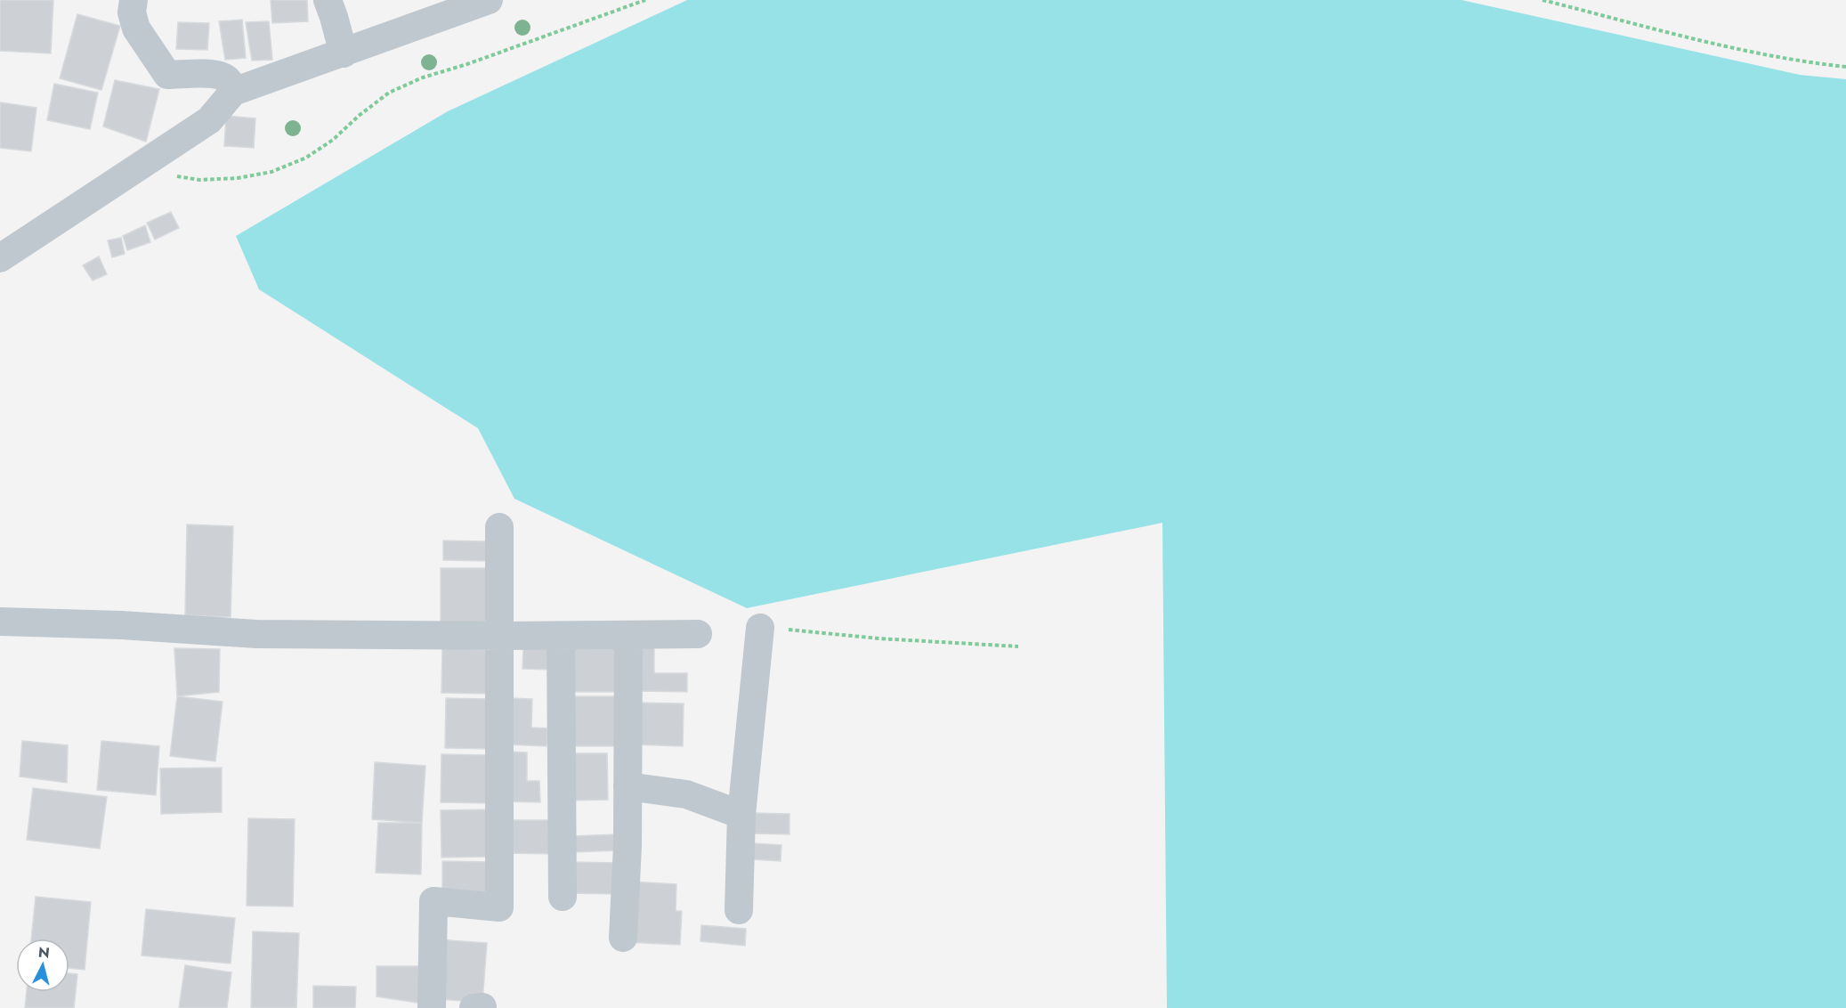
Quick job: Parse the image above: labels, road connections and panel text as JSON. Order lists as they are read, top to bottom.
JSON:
{
  "north": "top"
}
